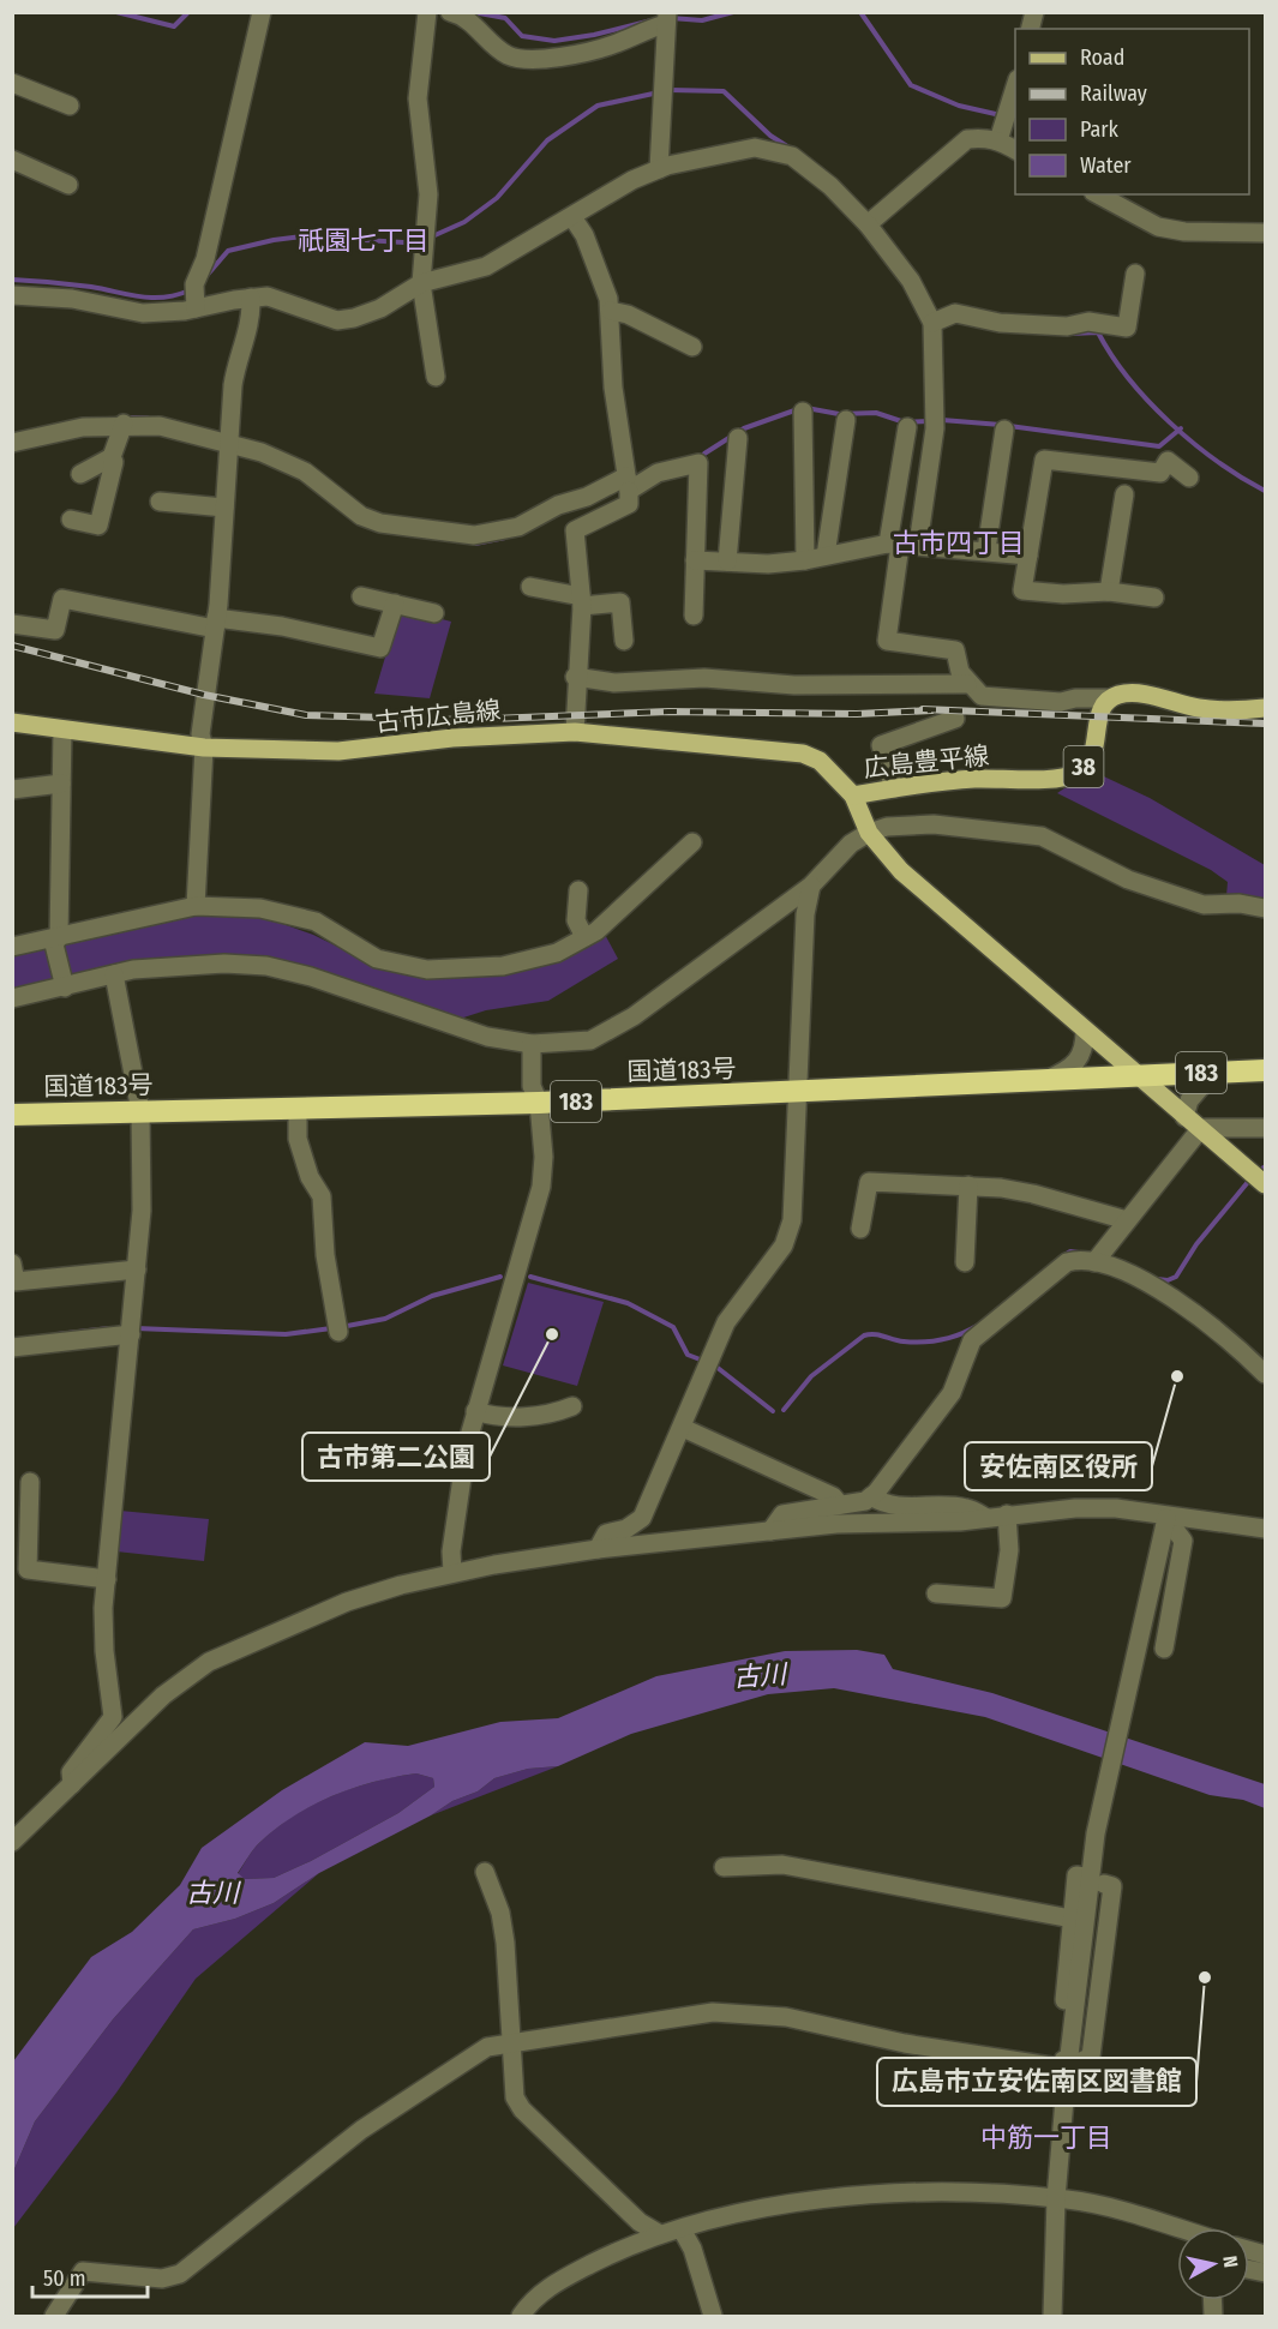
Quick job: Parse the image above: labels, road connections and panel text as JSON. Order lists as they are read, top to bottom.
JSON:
{
  "streets": {
    "highway": ["国道183号", "183"],
    "main road": ["古市広島線", "広島豊平線", "38"]
  },
  "crossings": [
    ["古市広島線", "広島豊平線"],
    ["広島豊平線", "国道183号"]
  ],
  "districts": ["祇園七丁目", "古市四丁目", "中筋一丁目"],
  "water": ["古川"],
  "places": ["古市第二公園", "安佐南区役所", "広島市立安佐南区図書館"],
  "legend": [
    "Road",
    "Railway",
    "Park",
    "Water"
  ],
  "scale_bar": "50 m",
  "north": "right"
}
